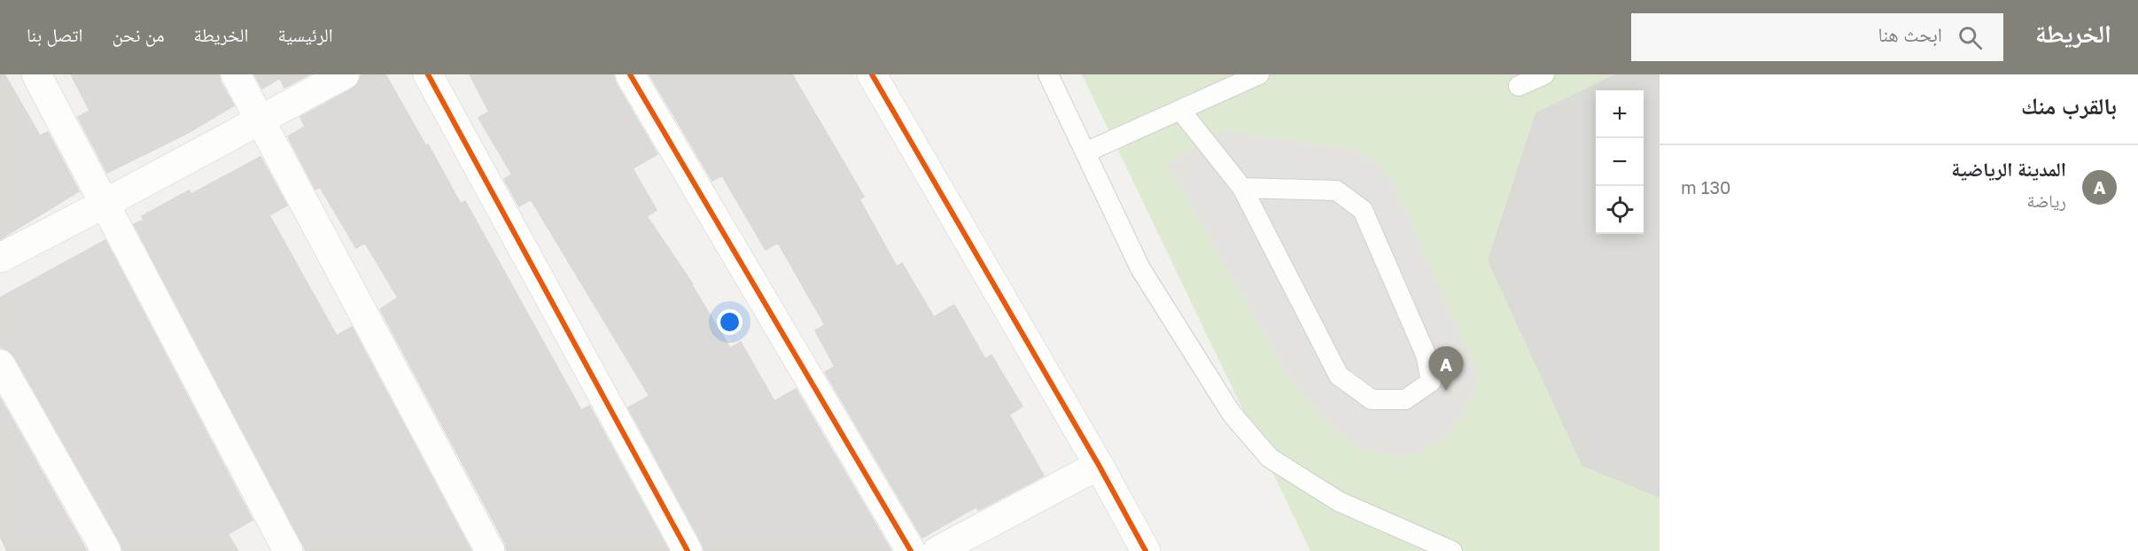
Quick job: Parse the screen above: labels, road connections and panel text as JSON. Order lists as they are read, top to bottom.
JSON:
{
  "page": {
    "header": "الخريطة",
    "search": "ابحث هنا",
    "nav": [
      "الرئيسية",
      "الخريطة",
      "من نحن",
      "اتصل بنا"
    ],
    "heading": "بالقرب منك",
    "map_buttons": ["+", "−"],
    "list": [
      {
        "mark": "A",
        "name": "المدينة الرياضية",
        "note": "رياضة",
        "value": "130 m"
      }
    ],
    "pins": "A"
  }
}
